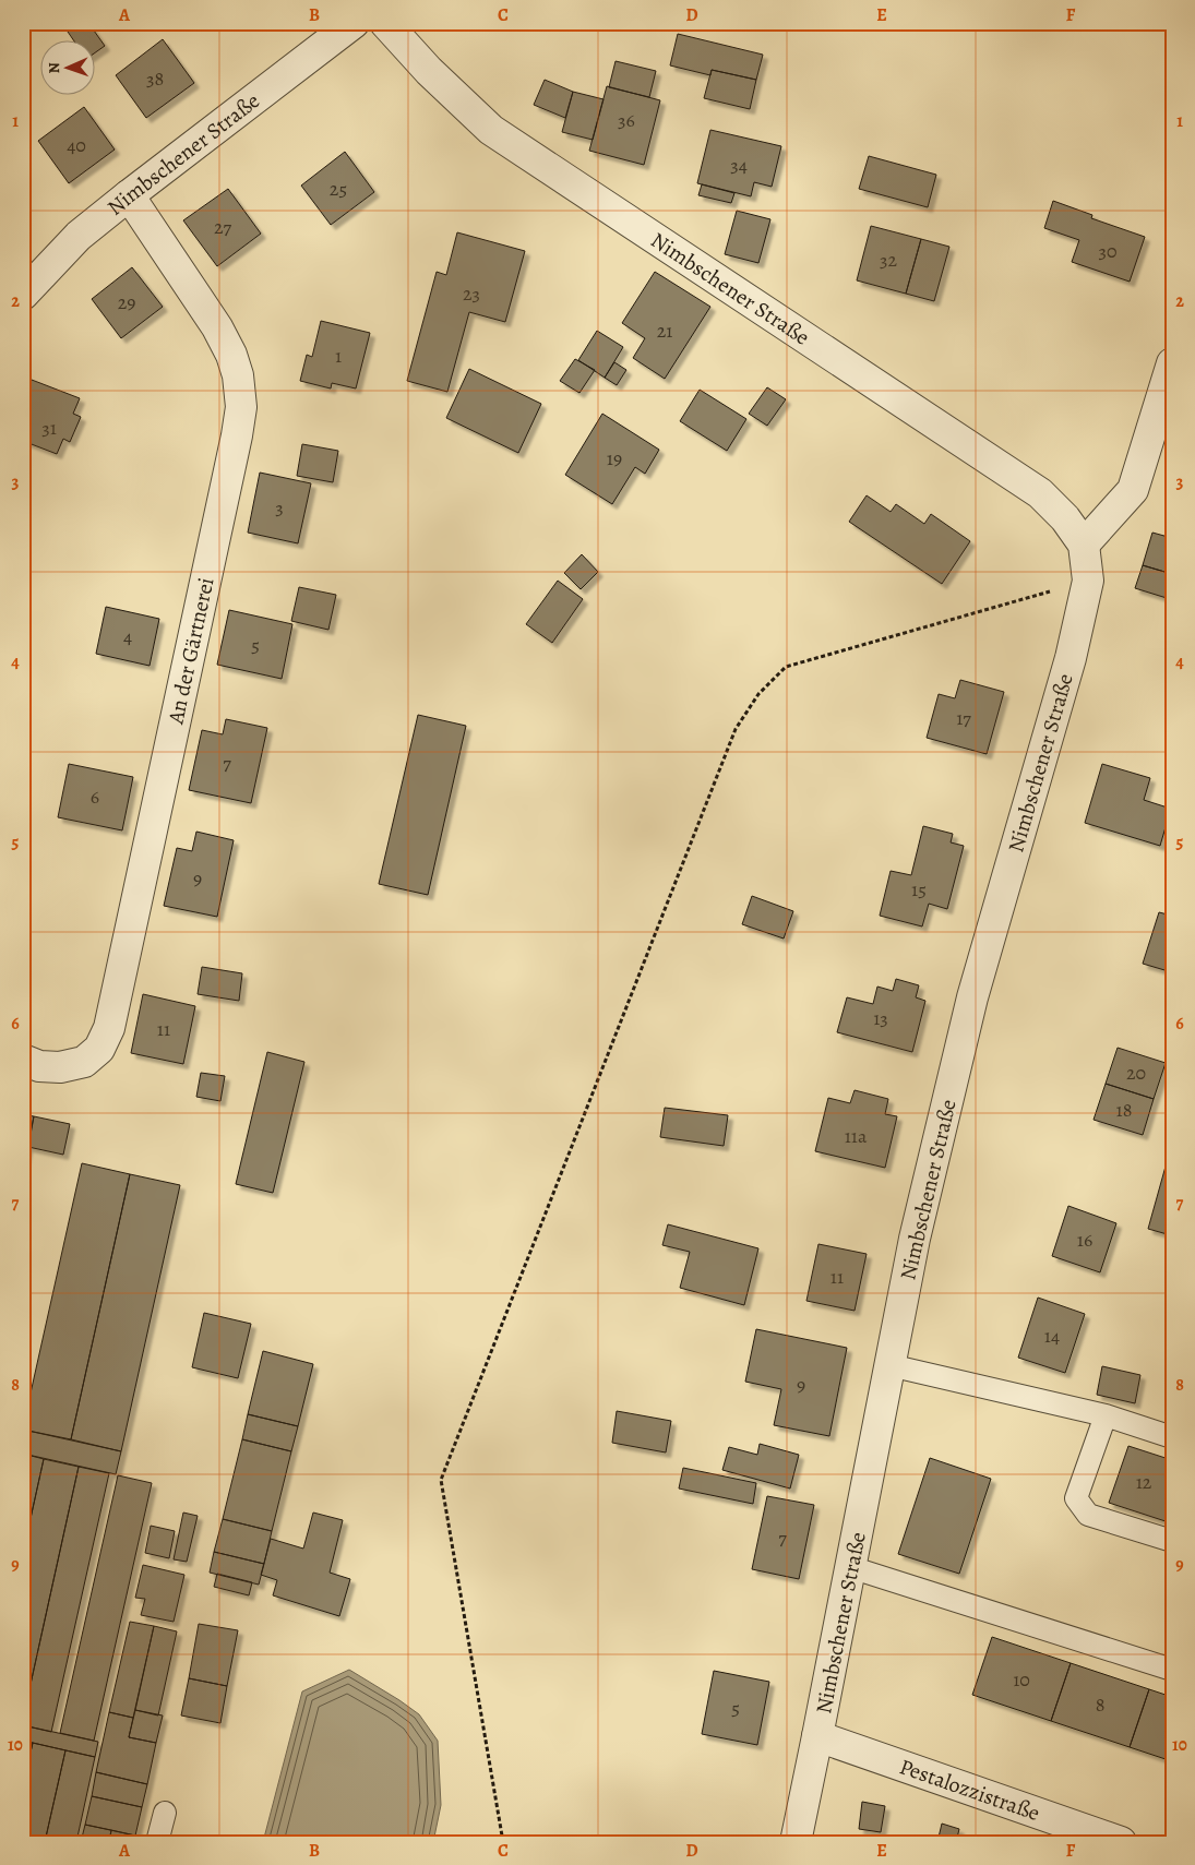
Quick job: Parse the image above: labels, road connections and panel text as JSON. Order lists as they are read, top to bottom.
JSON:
{
  "streets": {
    "street": ["Nimbschener Straße", "An der Gärtnerei", "Pestalozzistraße"]
  },
  "crossings": [
    ["Nimbschener Straße", "An der Gärtnerei"],
    ["Nimbschener Straße", "Pestalozzistraße"]
  ],
  "house_numbers": [
    "38",
    "36",
    "40",
    "34",
    "25",
    "27",
    "30",
    "32",
    "23",
    "29",
    "21",
    "1",
    "31",
    "19",
    "3",
    "4",
    "5",
    "17",
    "7",
    "6",
    "9",
    "15",
    "13",
    "11",
    "20",
    "18",
    "11a",
    "16",
    "11",
    "14",
    "9",
    "12",
    "7",
    "10",
    "8",
    "5"
  ],
  "north": "left",
  "grid": {
    "columns": [
      "A",
      "B",
      "C",
      "D",
      "E",
      "F"
    ],
    "rows": [
      "1",
      "2",
      "3",
      "4",
      "5",
      "6",
      "7",
      "8",
      "9",
      "10"
    ]
  }
}
